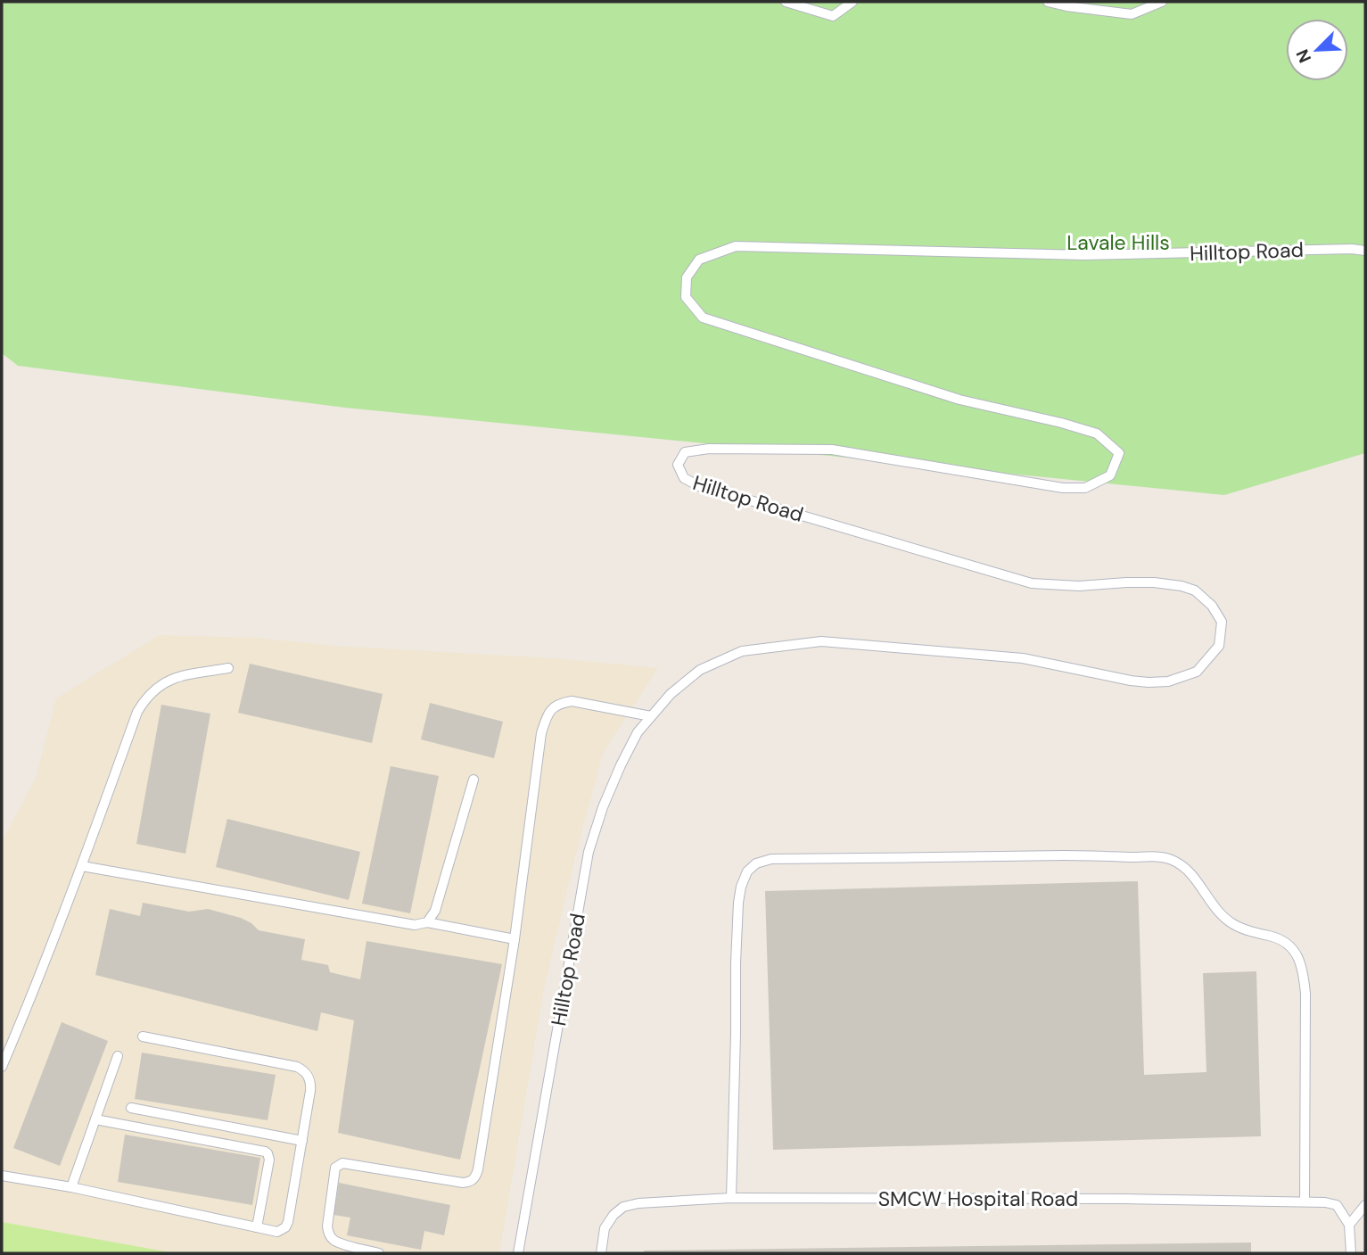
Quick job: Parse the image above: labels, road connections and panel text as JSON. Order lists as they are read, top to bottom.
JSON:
{
  "streets": {
    "lane": ["Hilltop Road", "SMCW Hospital Road"]
  },
  "parks": ["Lavale Hills"],
  "north": "bottom left"
}
